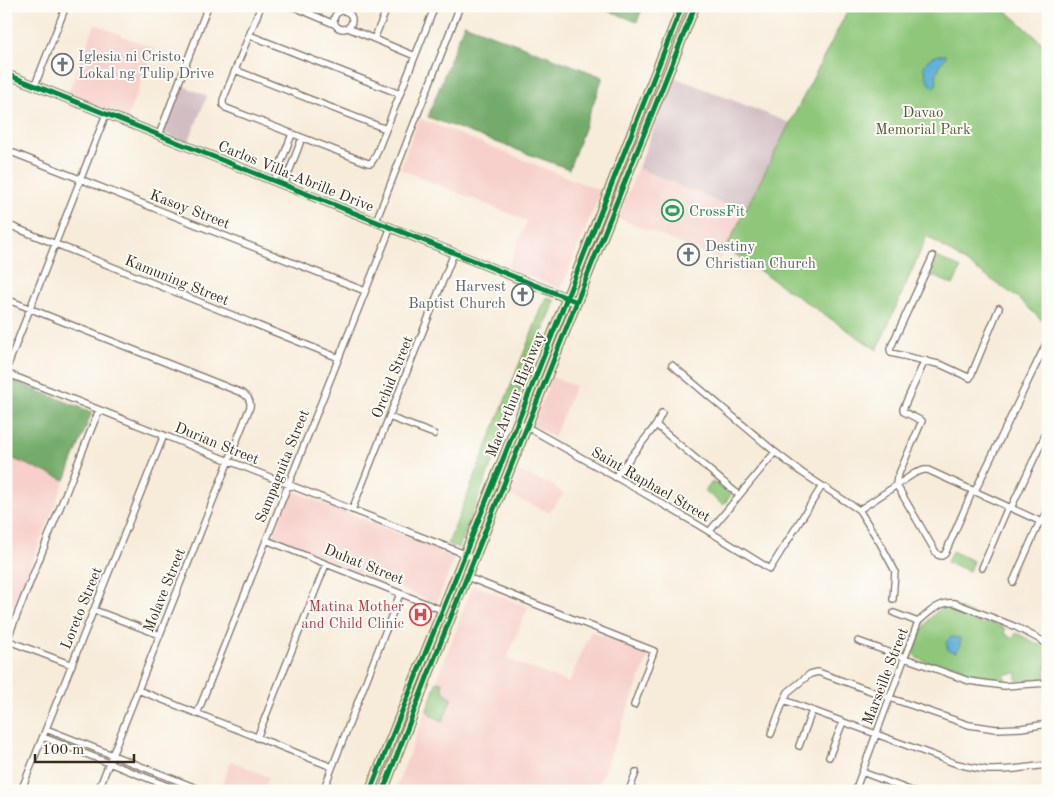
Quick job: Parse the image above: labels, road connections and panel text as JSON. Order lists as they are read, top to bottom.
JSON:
{
  "streets": {
    "main road": ["Carlos Villa-Abrille Drive", "MacArthur Highway", "Duhat Street"],
    "street": [
      "Kasoy Street",
      "Kamuning Street",
      "Orchid Street",
      "Durian Street",
      "Sampaguita Street",
      "Saint Raphael Street",
      "Molave Street",
      "Loreto Street",
      "Marseille Street"
    ]
  },
  "crossings": [
    ["Carlos Villa-Abrille Drive", "Orchid Street"],
    ["Carlos Villa-Abrille Drive", "MacArthur Highway"],
    ["Carlos Villa-Abrille Drive", "Sampaguita Street"],
    ["Kasoy Street", "Sampaguita Street"],
    ["Kamuning Street", "Sampaguita Street"],
    ["Orchid Street", "Durian Street"],
    ["MacArthur Highway", "Durian Street"],
    ["MacArthur Highway", "Saint Raphael Street"],
    ["MacArthur Highway", "Duhat Street"],
    ["Durian Street", "Sampaguita Street"],
    ["Durian Street", "Molave Street"],
    ["Durian Street", "Loreto Street"],
    ["Sampaguita Street", "Duhat Street"]
  ],
  "parks": ["Davao Memorial Park"],
  "places": {
    "church": ["Iglesia ni Cristo, Lokal ng Tulip Drive", "Destiny Christian Church", "Harvest Baptist Church"],
    "sports": ["CrossFit"],
    "hospital": ["Matina Mother and Child Clinic"]
  },
  "scale_bar": "100 m"
}
